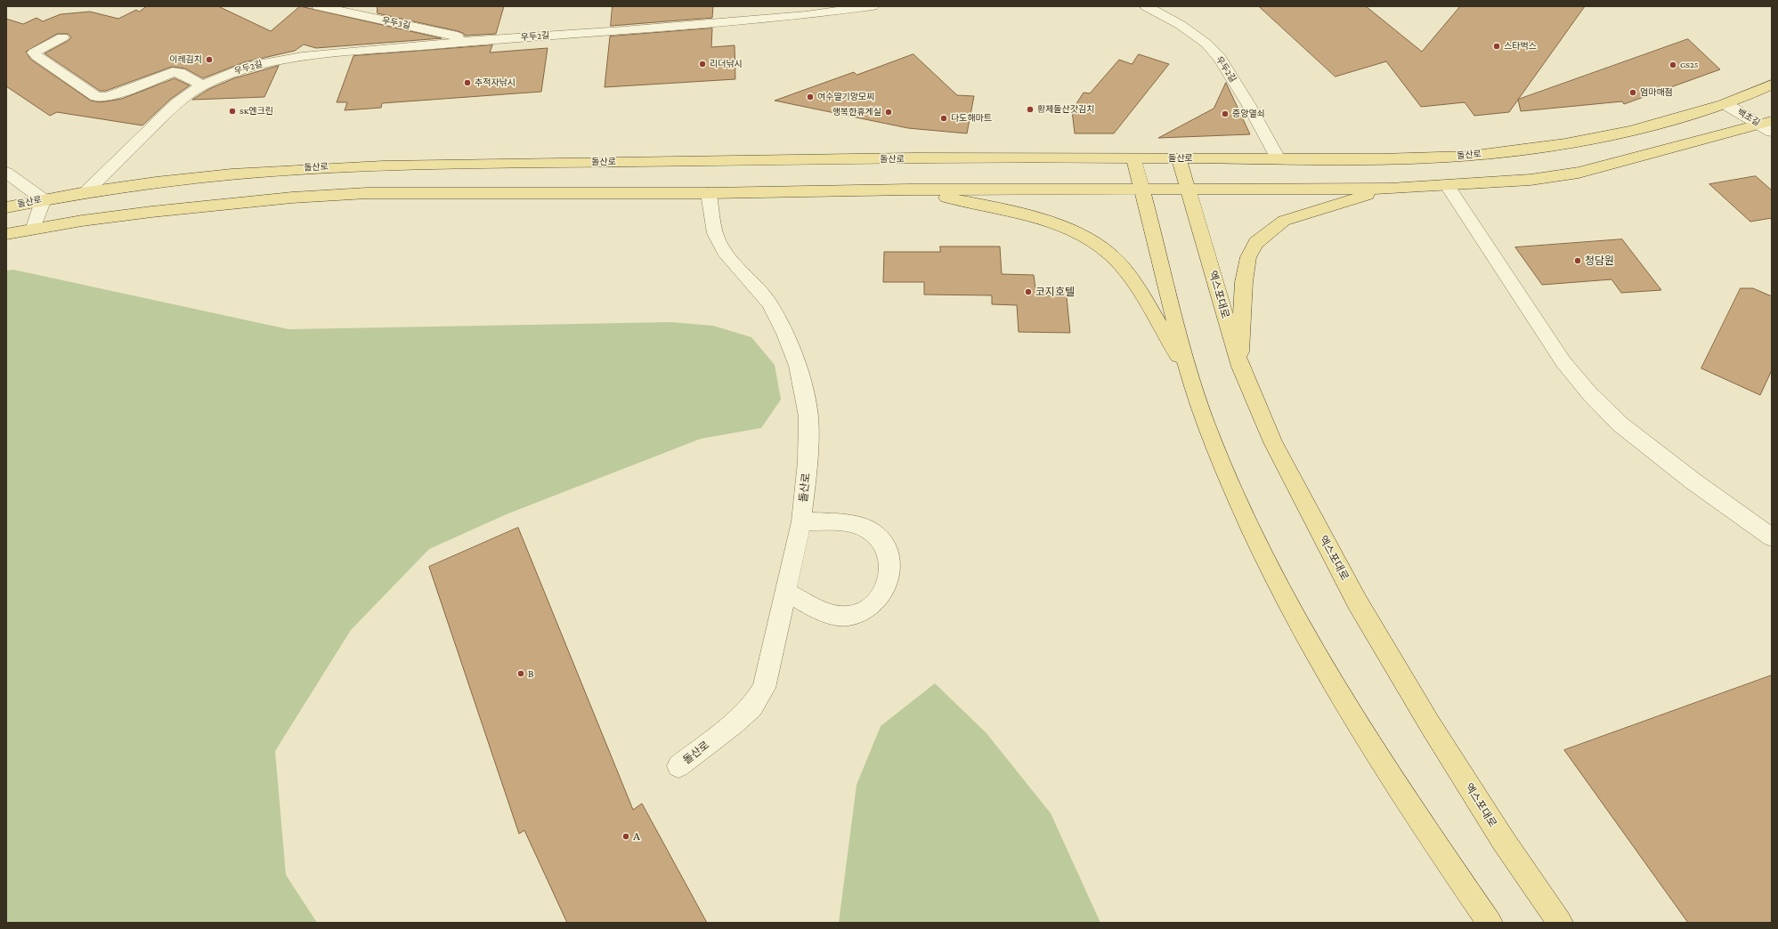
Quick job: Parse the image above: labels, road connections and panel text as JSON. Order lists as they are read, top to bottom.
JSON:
{
  "streets": {
    "main road": ["돌산로", "엑스포대로"],
    "street": ["우두3길", "우두2길", "백초길"]
  },
  "crossings": [
    ["우두3길", "우두2길"],
    ["우두2길", "돌산로"],
    ["백초길", "돌산로"],
    ["돌산로", "엑스포대로"]
  ],
  "places": [
    "스타벅스",
    "이레김치",
    "리더낚시",
    "GS25",
    "추적자낚시",
    "엄마매점",
    "여수딸기앙모찌",
    "황제돌산갓김치",
    "SK엔크린",
    "행복한휴게실",
    "중앙열쇠",
    "다도해마트",
    "청담원",
    "코지호텔",
    "B",
    "A"
  ]
}
